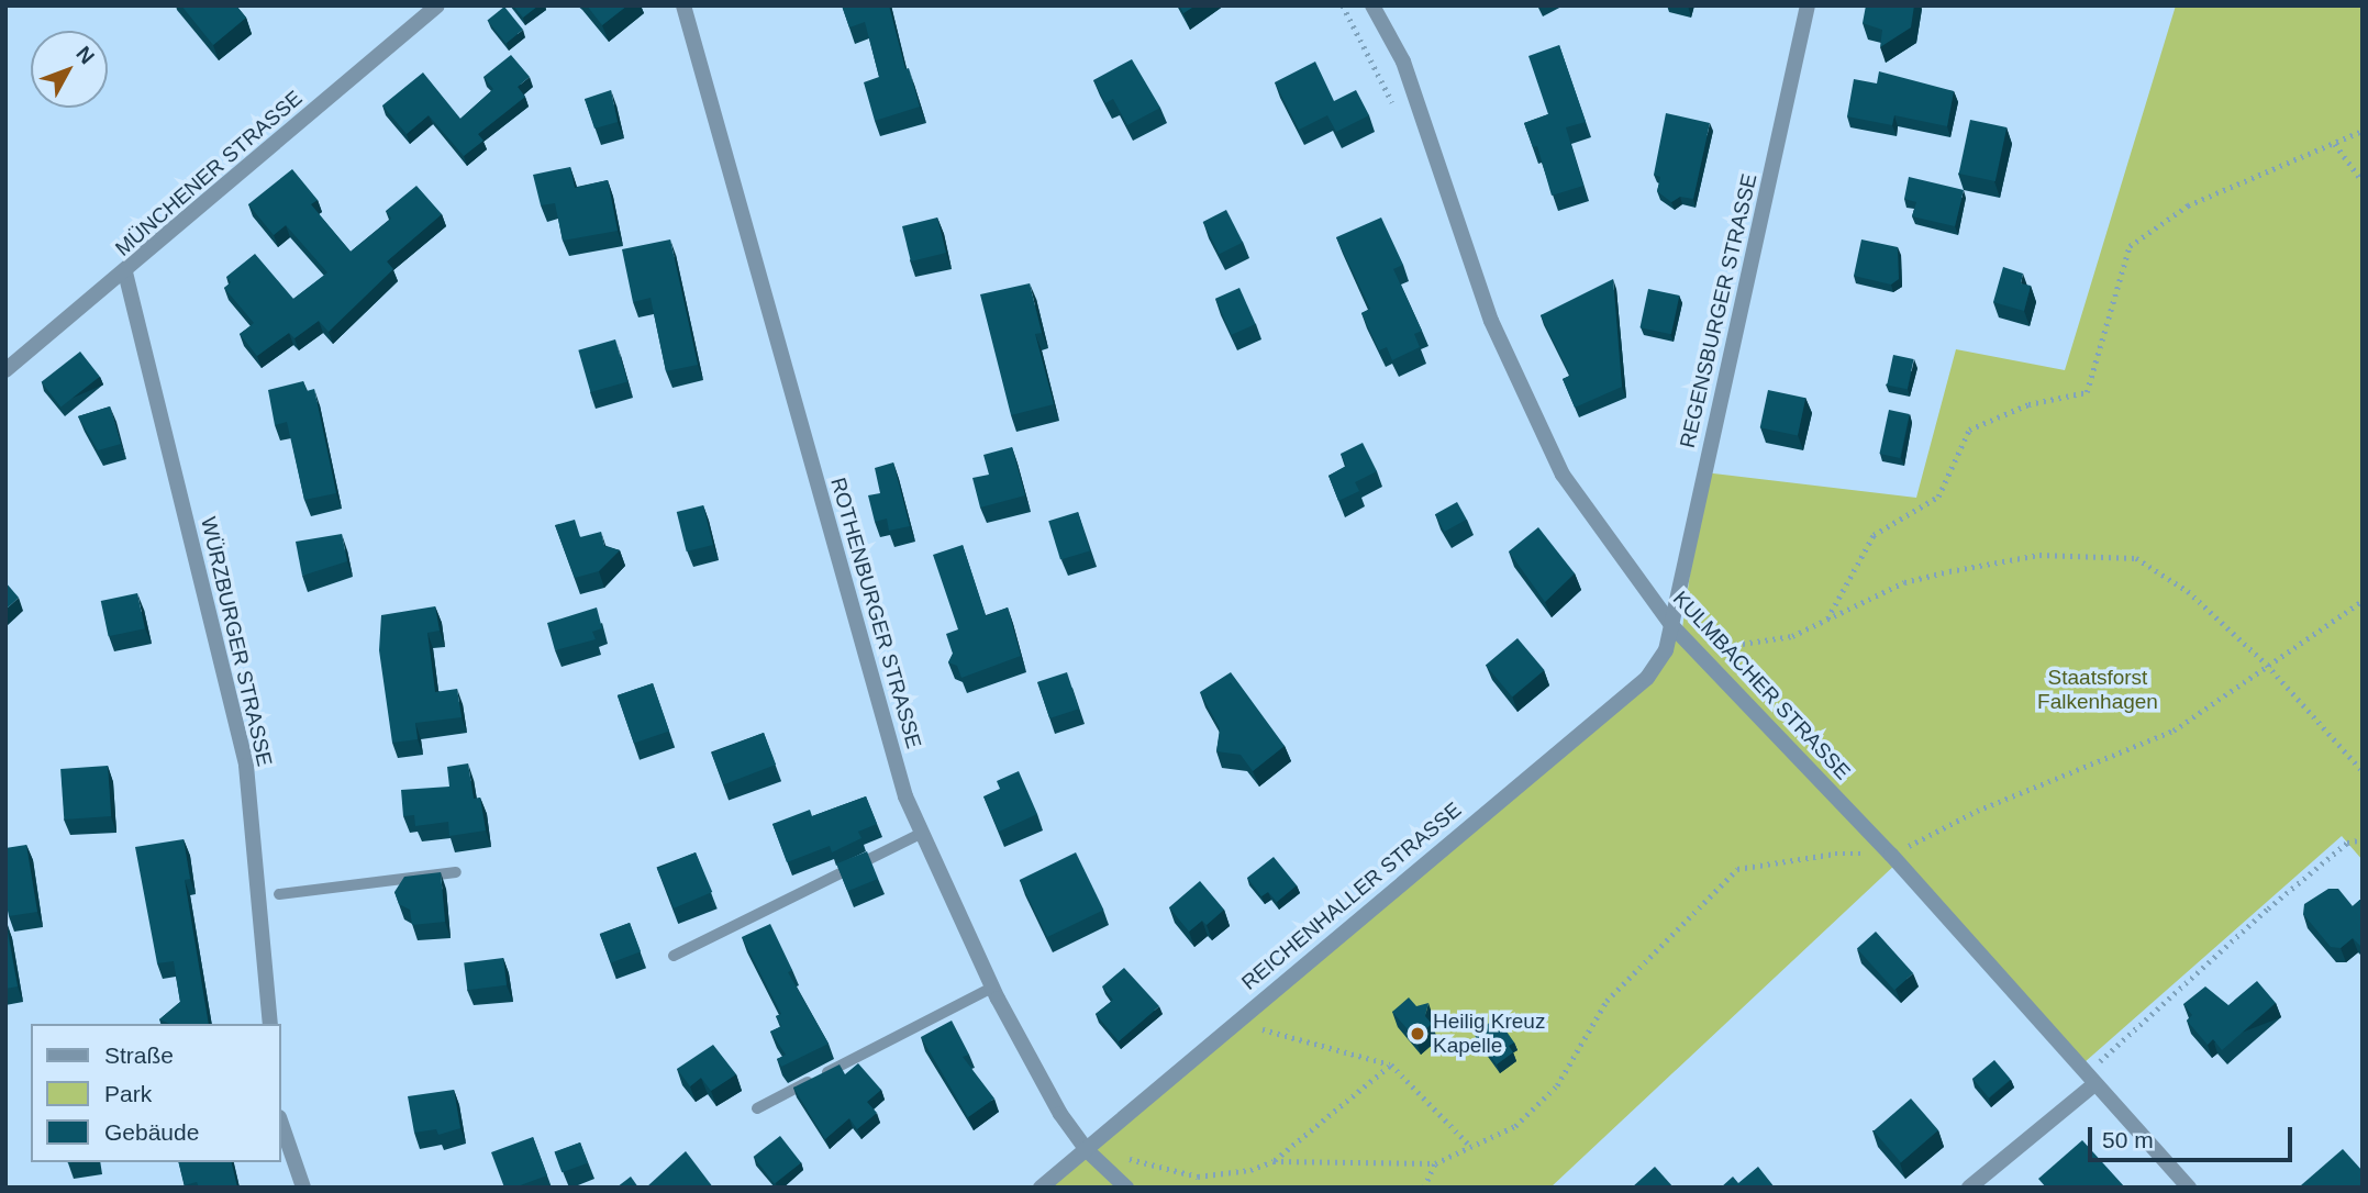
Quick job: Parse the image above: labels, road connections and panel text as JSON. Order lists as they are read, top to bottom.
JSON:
{
  "streets": {
    "street": [
      "MÜNCHENER STRASSE",
      "REGENSBURGER STRASSE",
      "ROTHENBURGER STRASSE",
      "WÜRZBURGER STRASSE",
      "KULMBACHER STRASSE",
      "REICHENHALLER STRASSE"
    ]
  },
  "crossings": [
    ["MÜNCHENER STRASSE", "WÜRZBURGER STRASSE"],
    ["REGENSBURGER STRASSE", "KULMBACHER STRASSE"],
    ["REGENSBURGER STRASSE", "REICHENHALLER STRASSE"],
    ["ROTHENBURGER STRASSE", "REICHENHALLER STRASSE"],
    ["KULMBACHER STRASSE", "REICHENHALLER STRASSE"]
  ],
  "parks": ["Staatsforst Falkenhagen"],
  "places": ["Heilig Kreuz Kapelle"],
  "legend": ["Straße", "Park", "Gebäude"],
  "scale_bar": "50 m",
  "north": "top right"
}
